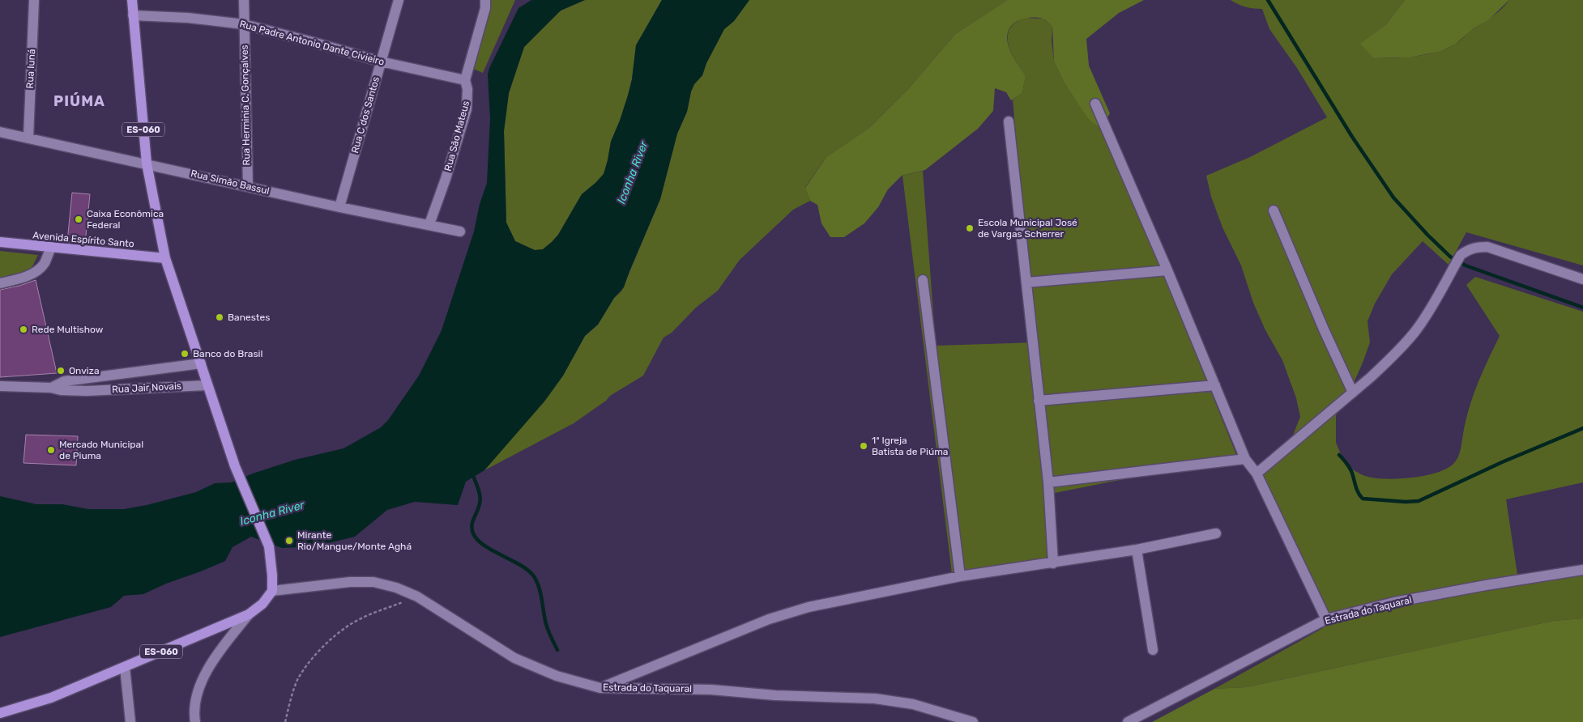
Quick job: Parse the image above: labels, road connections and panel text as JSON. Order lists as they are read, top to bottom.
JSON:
{
  "streets": {
    "main road": ["ES-060", "Avenida Espírito Santo"],
    "street": [
      "Rua Padre Antonio Dante Civieiro",
      "Rua Iuná",
      "Rua Herminia C. Gonçalves",
      "Rua C dos Santos",
      "Rua São Mateus",
      "Rua Simão Bassul",
      "Rua Jair Novais",
      "Estrada do Taquaral"
    ]
  },
  "crossings": [
    ["Rua Padre Antonio Dante Civieiro", "Rua Herminia C. Gonçalves"],
    ["Rua Padre Antonio Dante Civieiro", "Rua C dos Santos"],
    ["Rua Padre Antonio Dante Civieiro", "ES-060"],
    ["Rua Padre Antonio Dante Civieiro", "Rua São Mateus"],
    ["Rua Iuná", "Rua Simão Bassul"],
    ["Rua Herminia C. Gonçalves", "Rua Simão Bassul"],
    ["Rua C dos Santos", "Rua Simão Bassul"],
    ["ES-060", "Rua Simão Bassul"],
    ["ES-060", "Avenida Espírito Santo"],
    ["ES-060", "Rua Jair Novais"],
    ["ES-060", "Estrada do Taquaral"],
    ["Rua São Mateus", "Rua Simão Bassul"]
  ],
  "districts": ["PIÚMA"],
  "water": ["Iconha River"],
  "places": [
    "Caixa Econômica Federal",
    "Escola Municipal José de Vargas Scherrer",
    "Banestes",
    "Rede Multishow",
    "Banco do Brasil",
    "Onviza",
    "1ª Igreja Batista de Piúma",
    "Mercado Municipal de Piuma",
    "Mirante Rio/Mangue/Monte Aghá"
  ]
}
